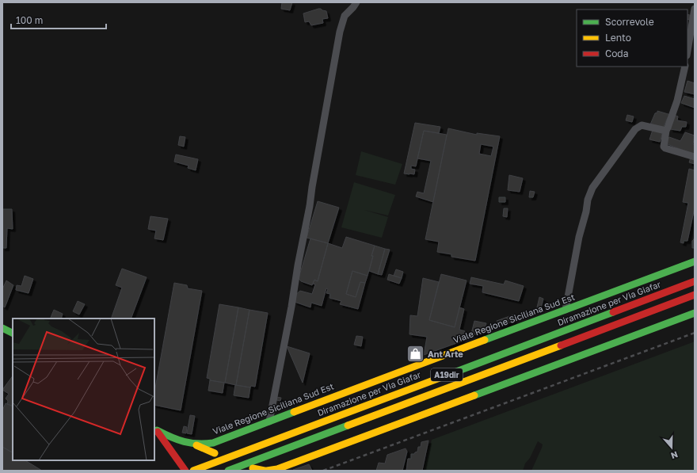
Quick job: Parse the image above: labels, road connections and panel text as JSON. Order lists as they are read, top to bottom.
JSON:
{
  "streets": {
    "main road": ["Diramazione per Via Giafar", "Viale Regione Siciliana Sud Est", "A19dir"]
  },
  "places": {
    "shop": ["Ant Arte"]
  },
  "legend": ["Scorrevole", "Lento", "Coda"],
  "scale_bar": "100 m",
  "north": "bottom"
}
